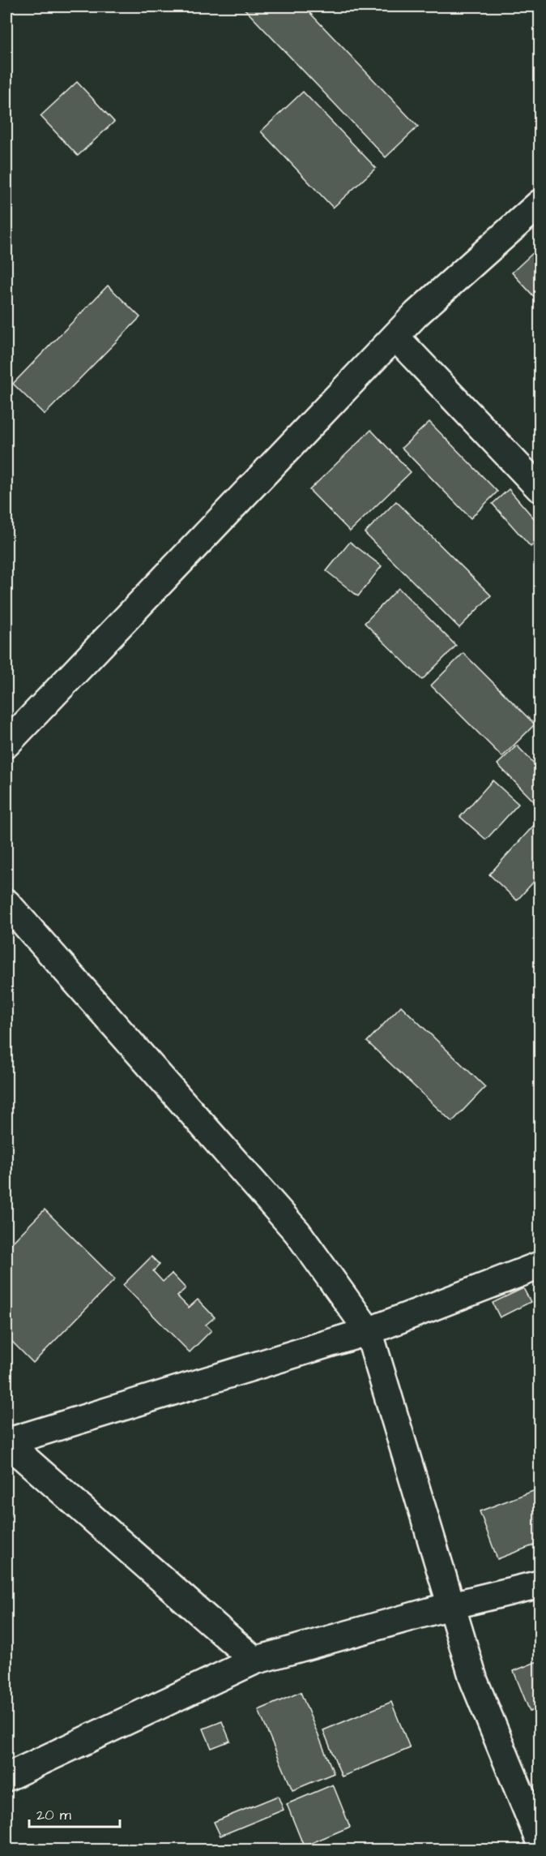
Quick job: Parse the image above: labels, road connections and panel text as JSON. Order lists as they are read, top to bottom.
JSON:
{
  "scale_bar": "20 m"
}
